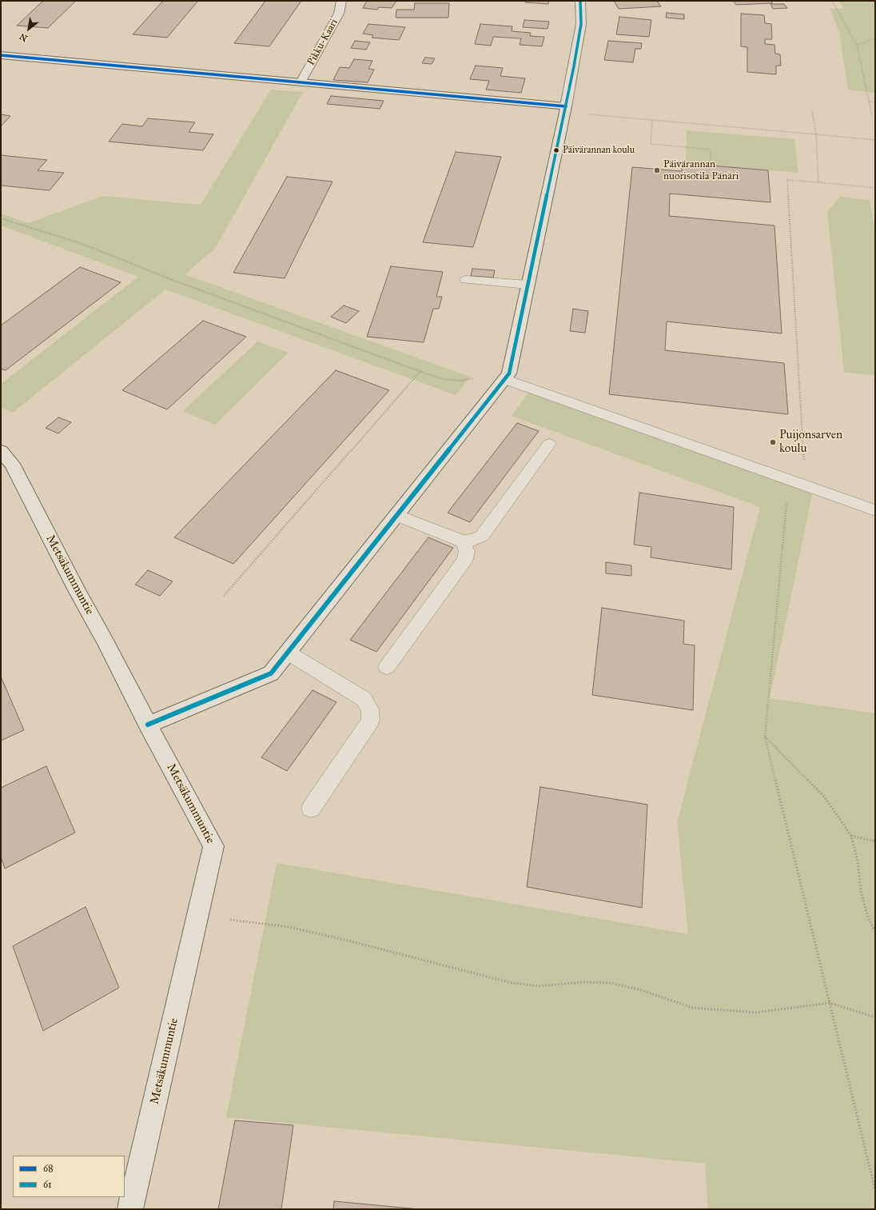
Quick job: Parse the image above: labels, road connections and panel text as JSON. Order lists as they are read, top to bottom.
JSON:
{
  "streets": {
    "street": ["Pikku-Kaari", "Metsäkummuntie"]
  },
  "places": ["Päivärannan koulu", "Päivärannan nuorisotila Pänäri", "Puijonsarven koulu"],
  "lines": ["transit line 61", "transit line 68"],
  "legend": ["68", "61"],
  "north": "bottom left"
}
